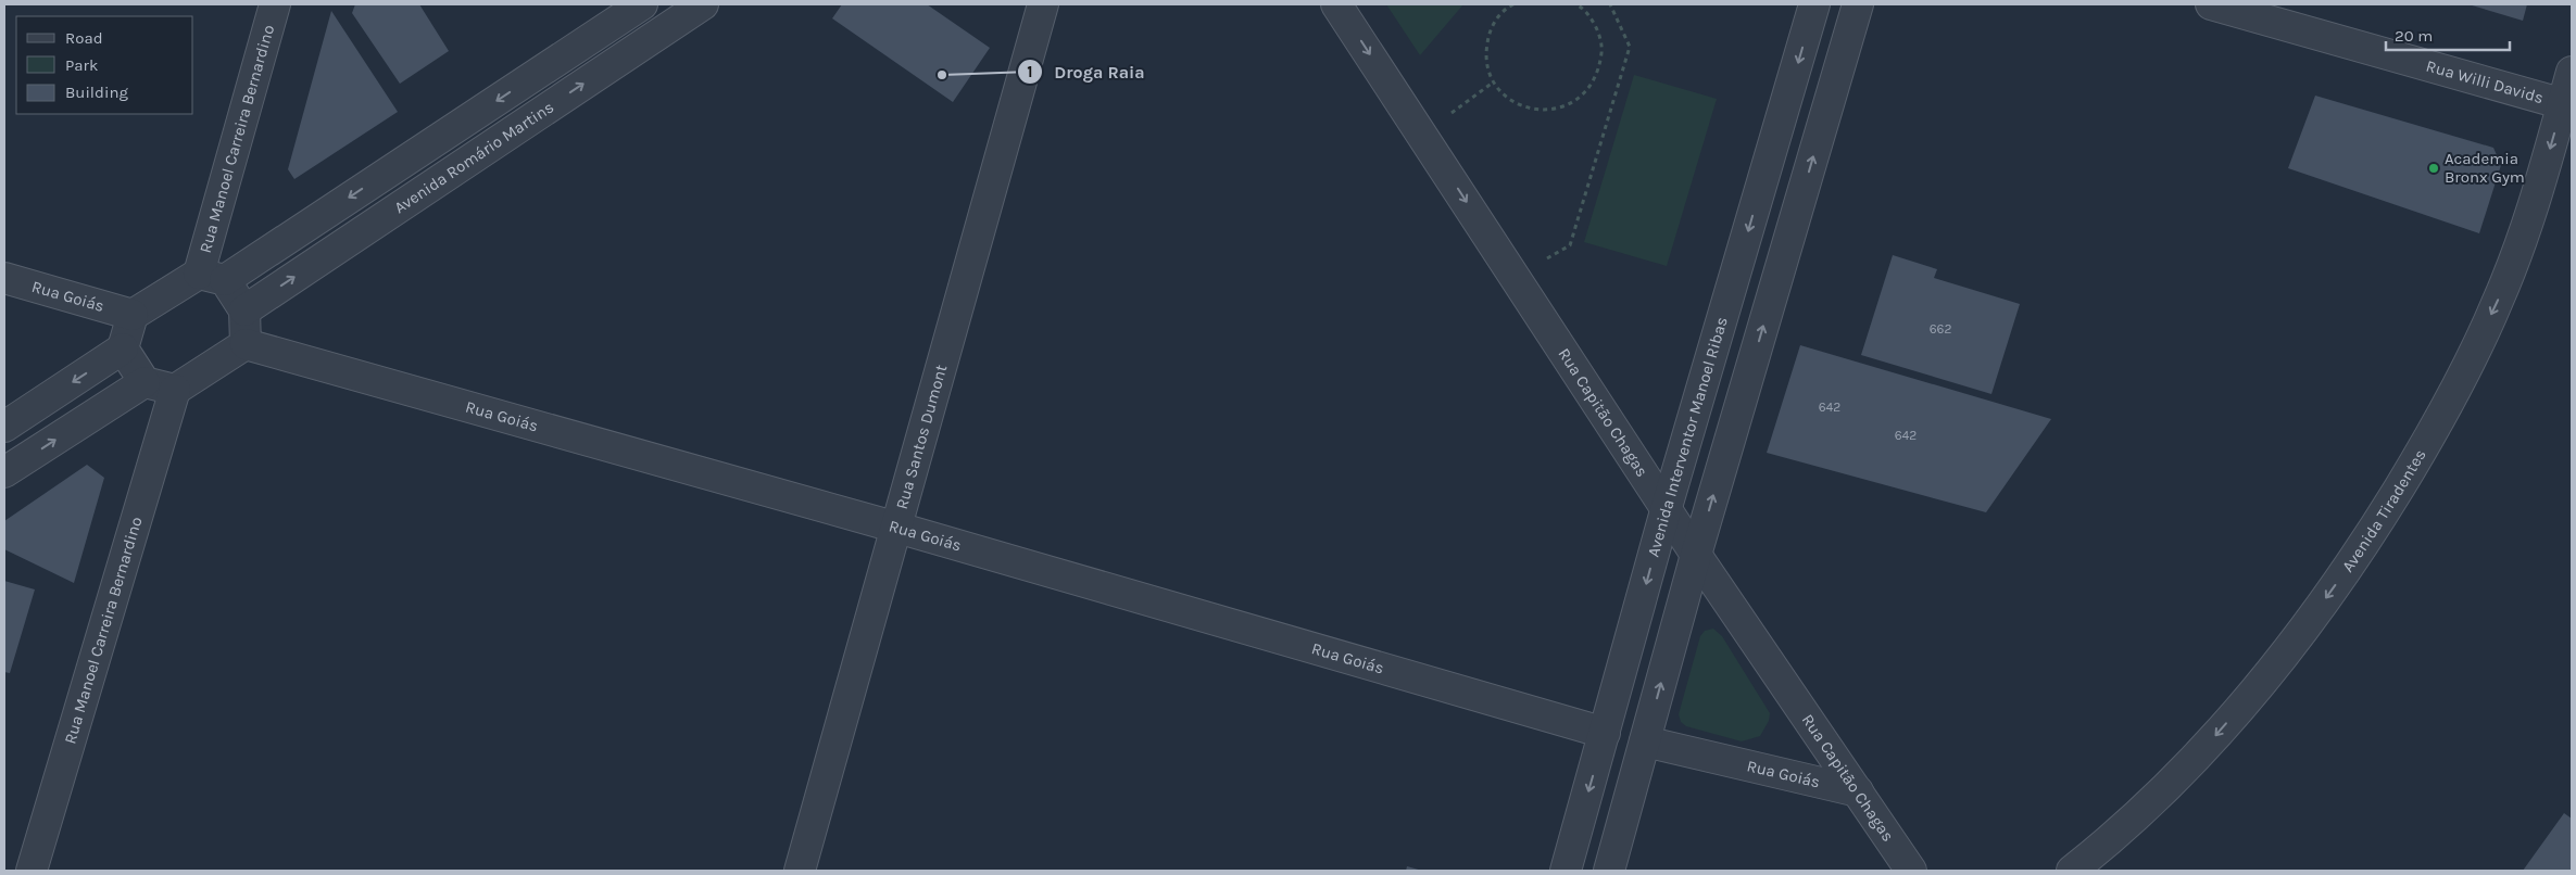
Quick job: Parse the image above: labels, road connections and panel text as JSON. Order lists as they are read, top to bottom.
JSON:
{
  "streets": {
    "street": [
      "Rua Willi Davids",
      "Rua Manoel Carreira Bernardino",
      "Avenida Romário Martins",
      "Rua Goiás",
      "Rua Capitão Chagas",
      "Avenida Interventor Manoel Ribas",
      "Rua Santos Dumont",
      "Avenida Tiradentes"
    ]
  },
  "crossings": [
    ["Rua Willi Davids", "Avenida Tiradentes"],
    ["Rua Manoel Carreira Bernardino", "Avenida Romário Martins"],
    ["Rua Manoel Carreira Bernardino", "Rua Goiás"],
    ["Avenida Romário Martins", "Rua Goiás"],
    ["Rua Goiás", "Rua Capitão Chagas"],
    ["Rua Goiás", "Avenida Interventor Manoel Ribas"],
    ["Rua Goiás", "Rua Santos Dumont"],
    ["Rua Capitão Chagas", "Avenida Interventor Manoel Ribas"]
  ],
  "one_way": ["Rua Capitão Chagas", "Avenida Tiradentes"],
  "places": ["Droga Raia", "Academia Bronx Gym"],
  "house_numbers": ["662", "642", "642"],
  "legend": ["Road", "Park", "Building"],
  "scale_bar": "20 m"
}
